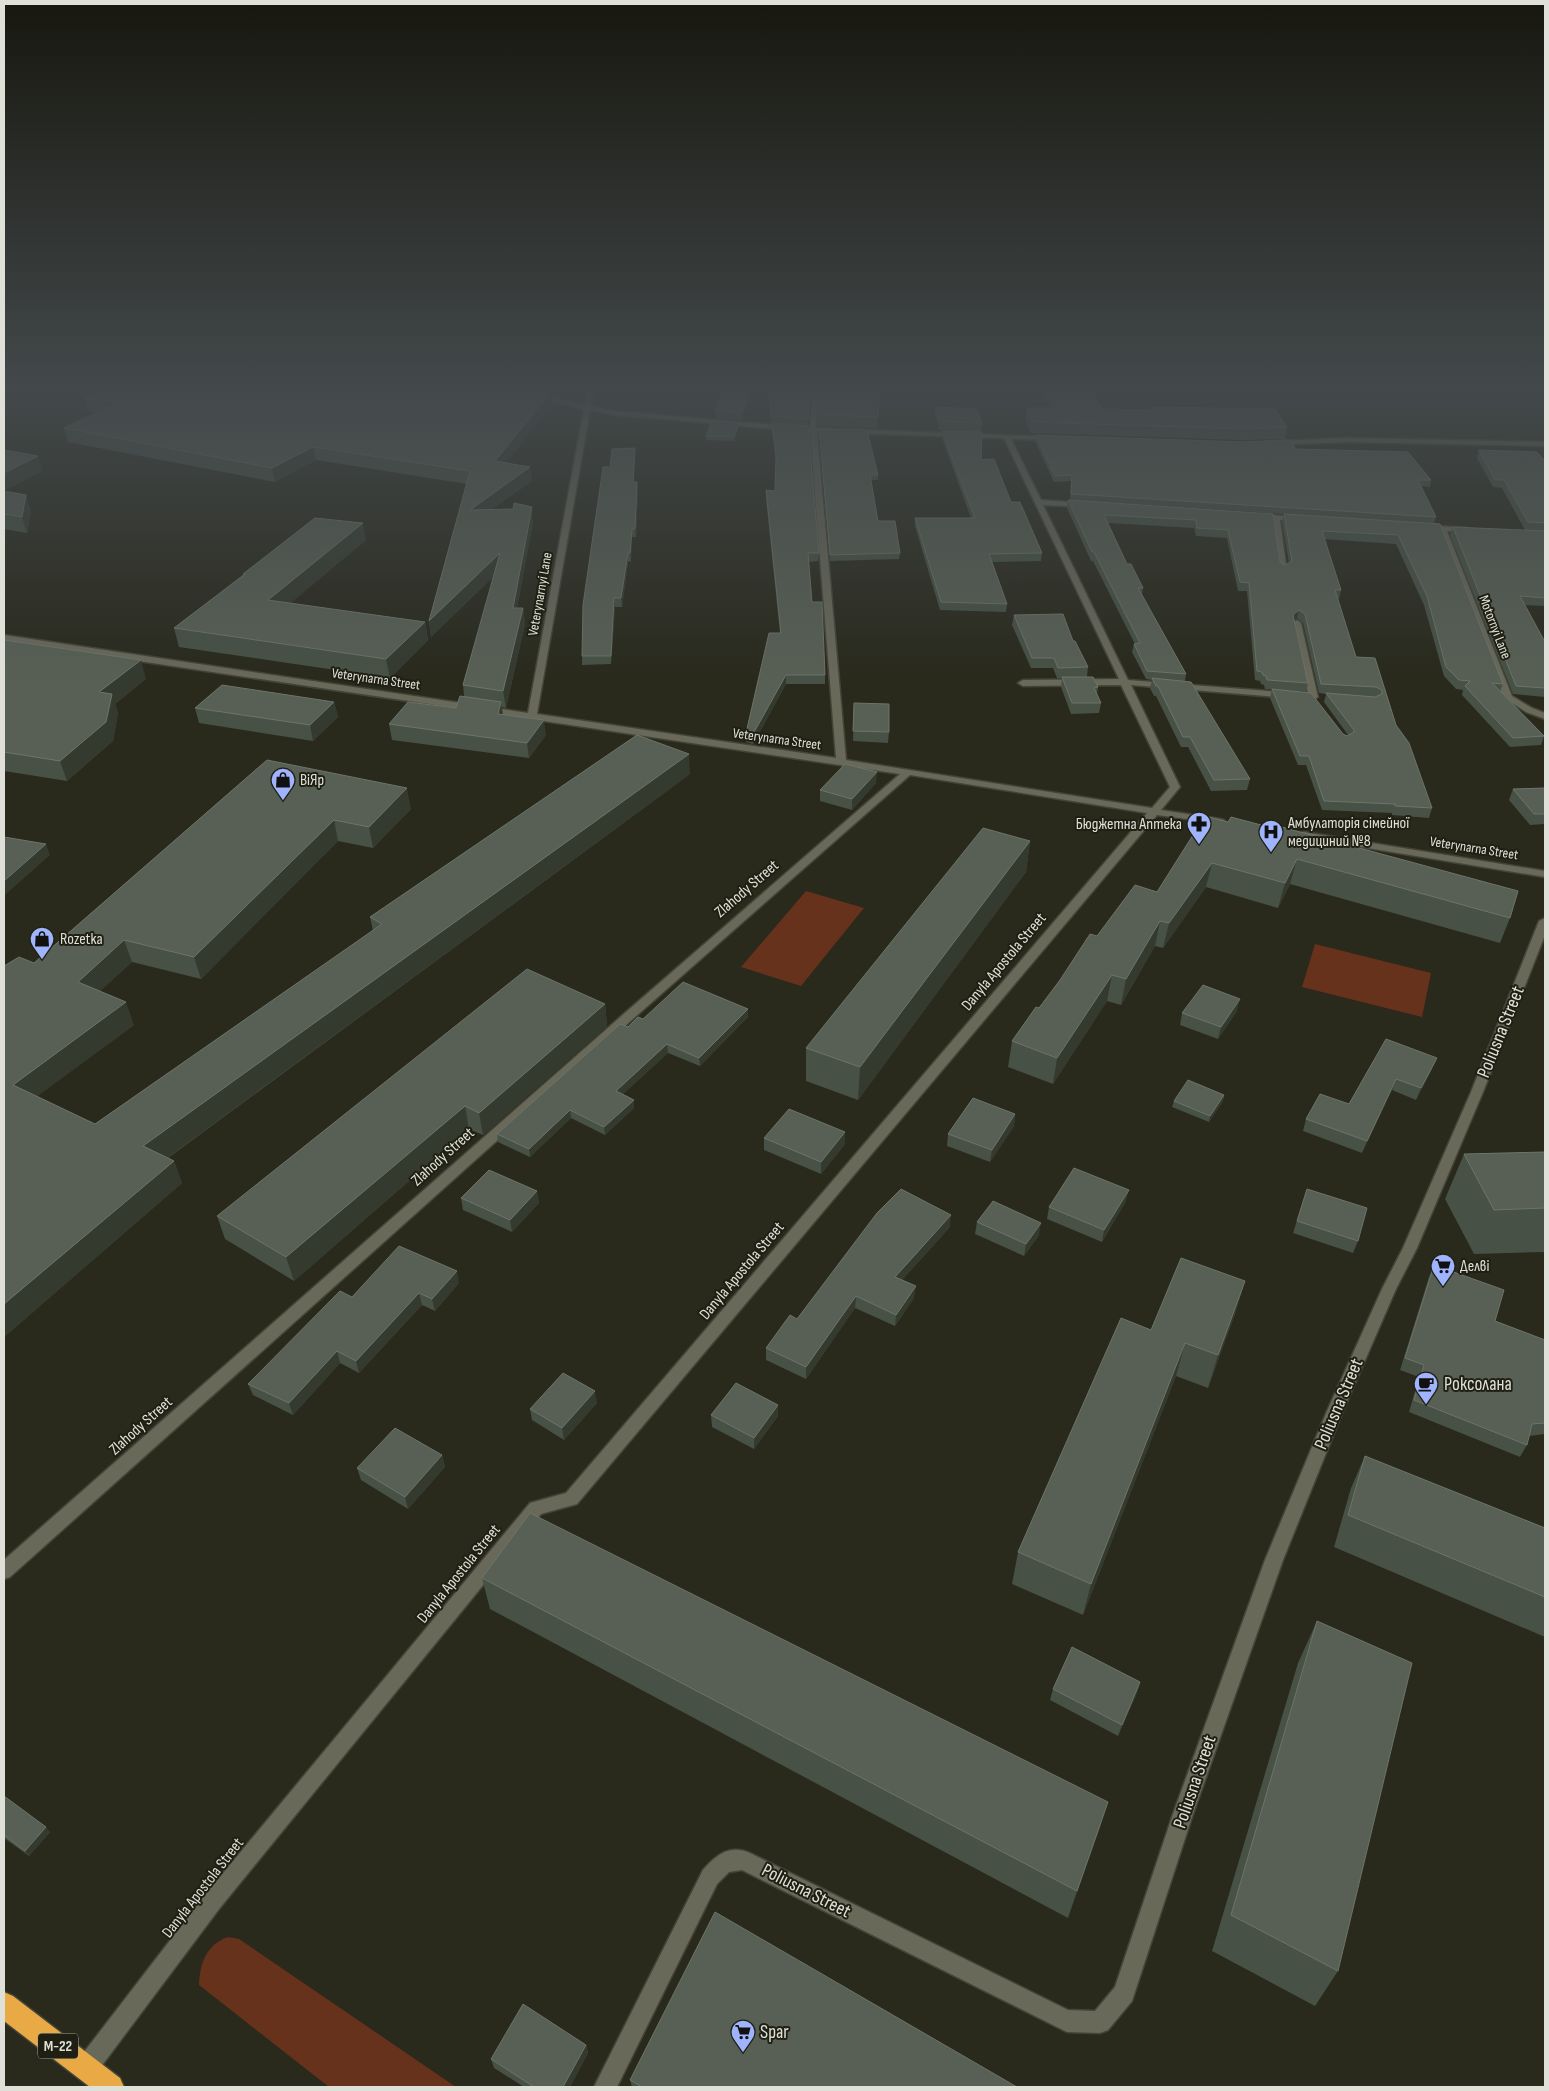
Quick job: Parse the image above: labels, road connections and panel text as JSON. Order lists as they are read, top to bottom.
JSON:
{
  "streets": {
    "highway": ["М-22"],
    "street": [
      "Veterynarnyi Lane",
      "Motornyi Lane",
      "Veterynarna Street",
      "Zlahody Street",
      "Danyla Apostola Street",
      "Poliusna Street"
    ]
  },
  "crossings": [
    ["Veterynarnyi Lane", "Veterynarna Street"],
    ["Veterynarna Street", "Zlahody Street"],
    ["Veterynarna Street", "Danyla Apostola Street"],
    ["Danyla Apostola Street", "М-22"]
  ],
  "places": {
    "shop": ["ВіЯр", "Rozetka"],
    "pharmacy": ["Бюджетна Аптека"],
    "hospital": ["Амбулаторія сімейної медициний №8"],
    "supermarket": ["Делві", "Spar"],
    "cafe": ["Роксолана"]
  }
}
